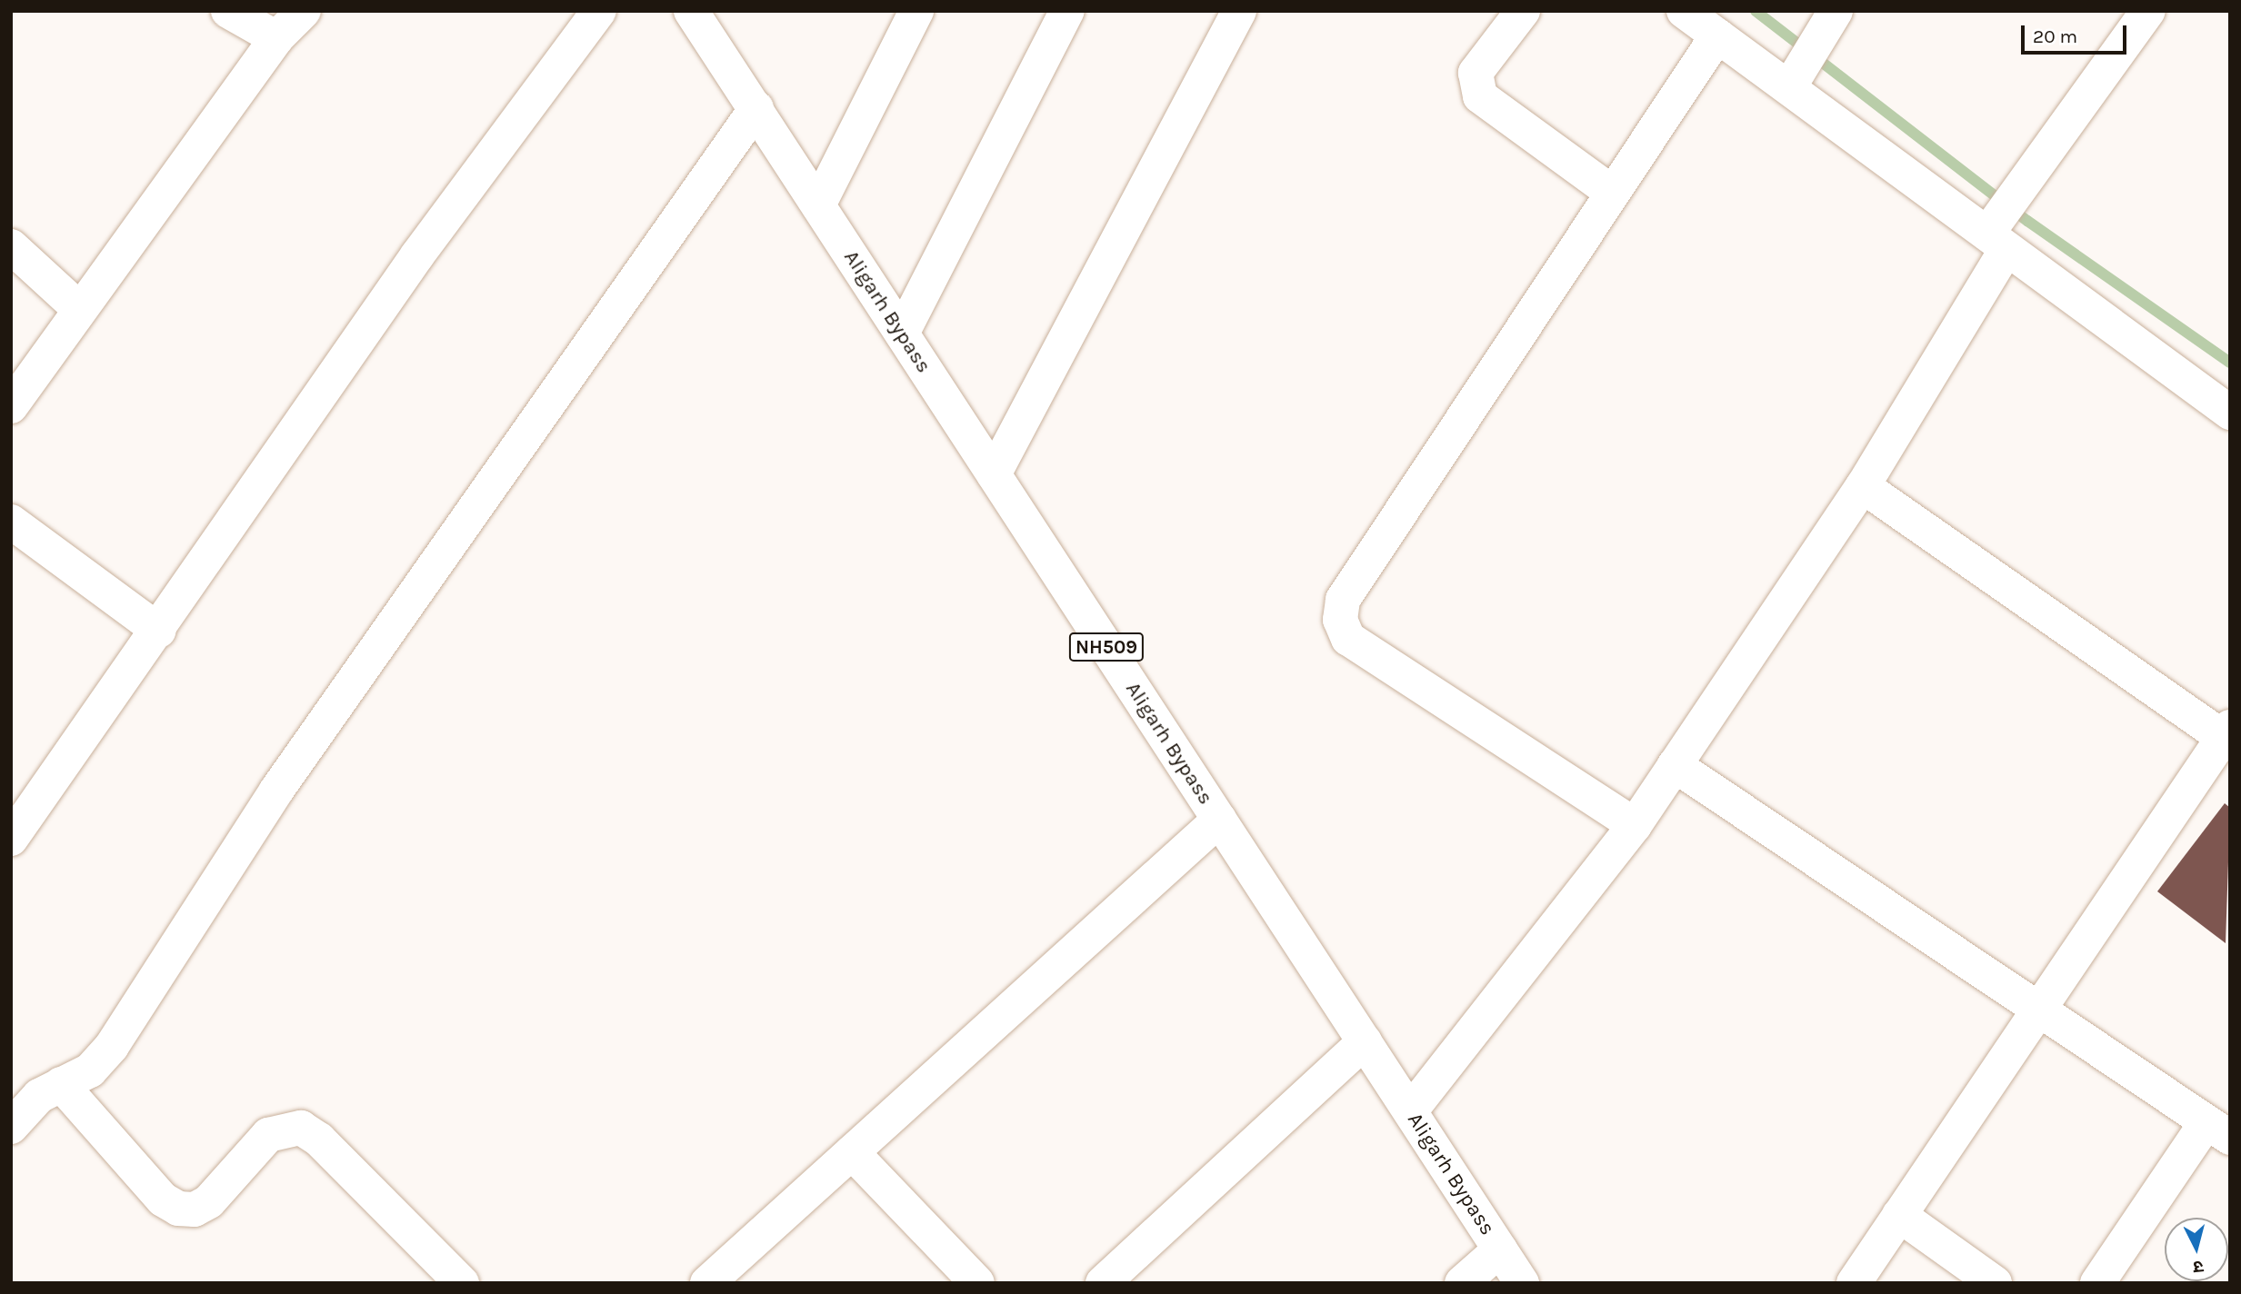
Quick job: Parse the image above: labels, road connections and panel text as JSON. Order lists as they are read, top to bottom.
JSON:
{
  "streets": {
    "main road": ["Aligarh Bypass", "NH509"]
  },
  "scale_bar": "20 m",
  "north": "bottom"
}
